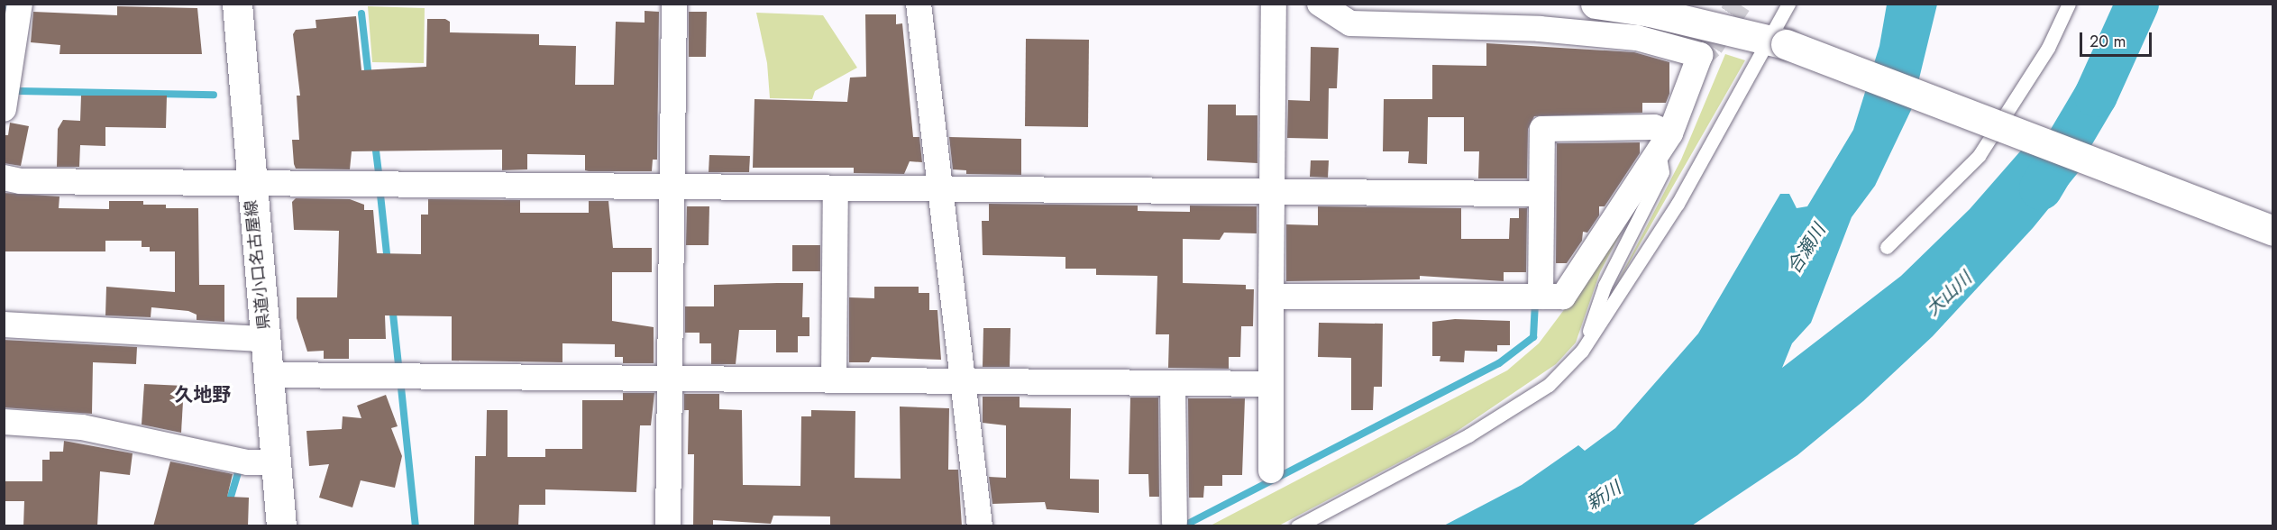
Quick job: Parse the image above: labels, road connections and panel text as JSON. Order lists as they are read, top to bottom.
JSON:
{
  "streets": {
    "street": ["県道小口名古屋線"]
  },
  "districts": ["久地野"],
  "water": ["合瀬川", "大山川", "新川"],
  "scale_bar": "20 m"
}
